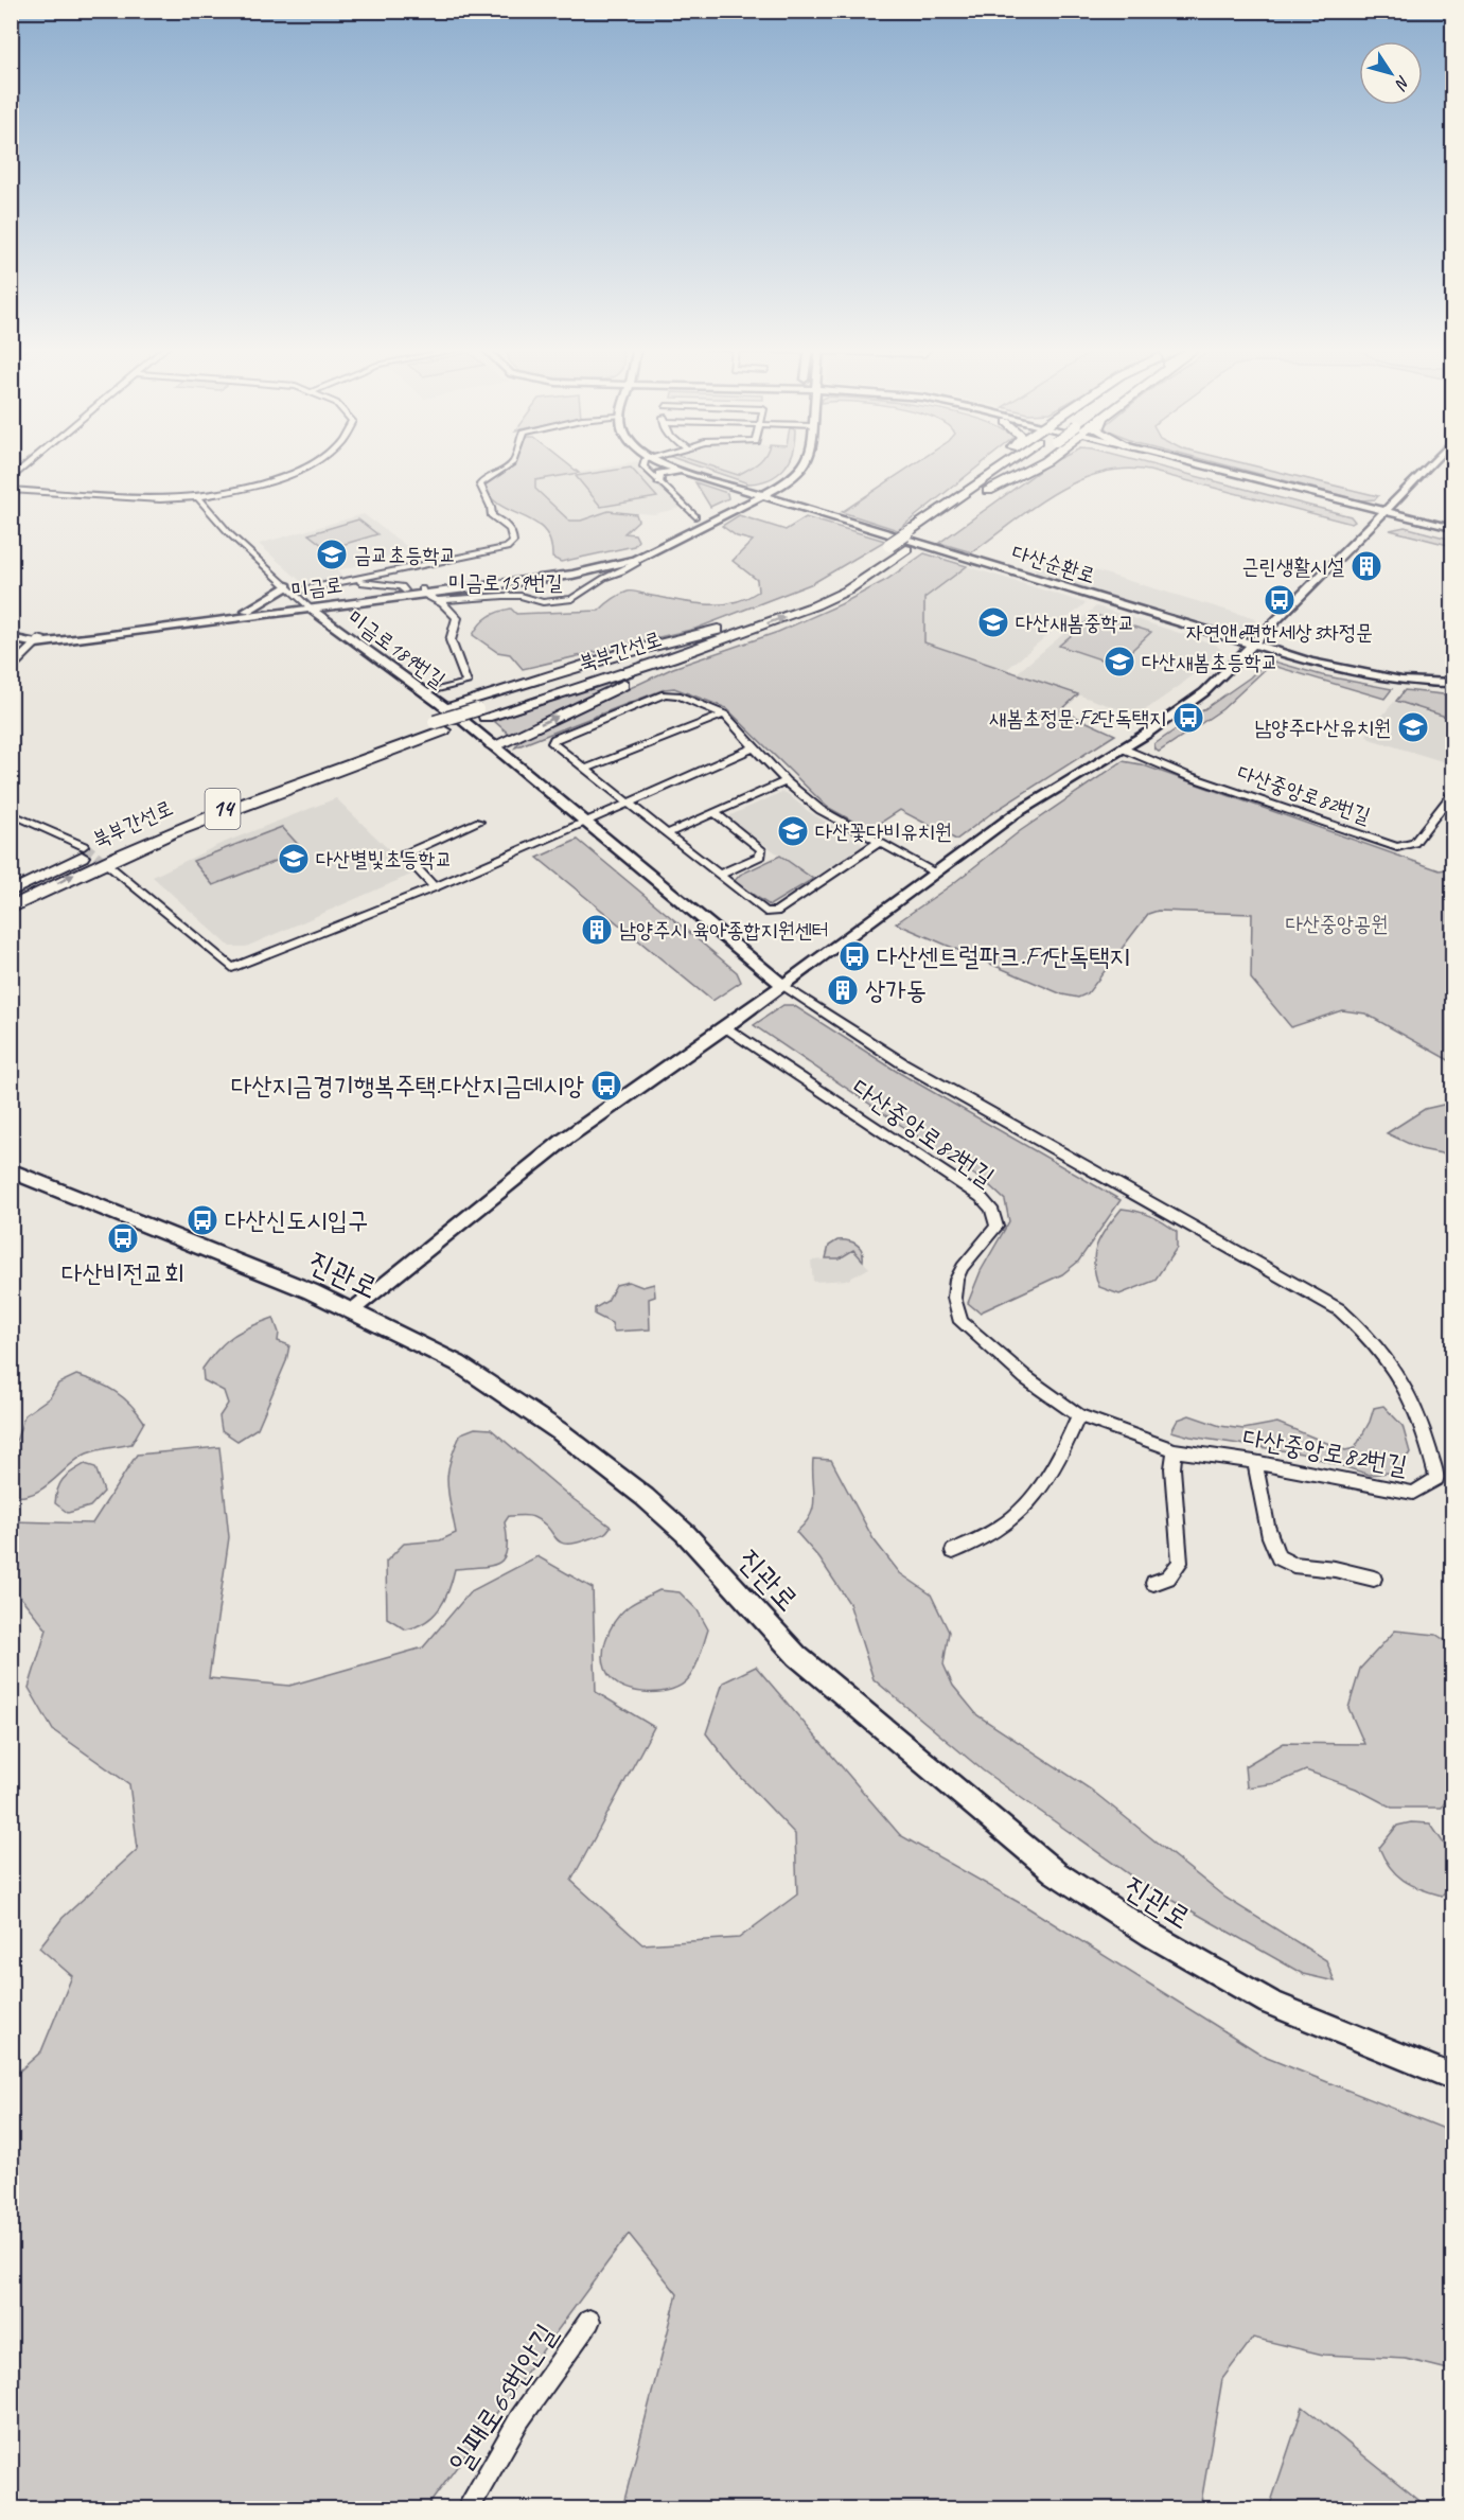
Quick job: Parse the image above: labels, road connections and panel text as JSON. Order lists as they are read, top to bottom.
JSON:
{
  "streets": {
    "highway": ["북부간선로", "14"],
    "main road": ["진관로"],
    "street": [
      "다산순환로",
      "미금로159번길",
      "미금로",
      "미금로189번길",
      "다산중앙로82번길",
      "일패로65번안길"
    ]
  },
  "crossings": [
    ["다산순환로", "미금로"],
    ["미금로159번길", "미금로"],
    ["미금로", "미금로189번길"],
    ["미금로189번길", "다산중앙로82번길"]
  ],
  "parks": ["다산중앙공원"],
  "places": {
    "school or university": [
      "금교초등학교",
      "다산새봄중학교",
      "다산새봄초등학교",
      "남양주다산유치원",
      "다산꽃다비유치원",
      "다산별빛초등학교"
    ],
    "building": ["근린생활시설", "남양주시 육아종합지원센터", "상가동"],
    "bus stop": [
      "자연앤e편한세상3차정문",
      "새봄초정문.F2단독택지",
      "다산센트럴파크.F1단독택지",
      "다산지금경기행복주택.다산지금데시앙",
      "다산신도시입구",
      "다산비전교회"
    ]
  },
  "north": "bottom right"
}
